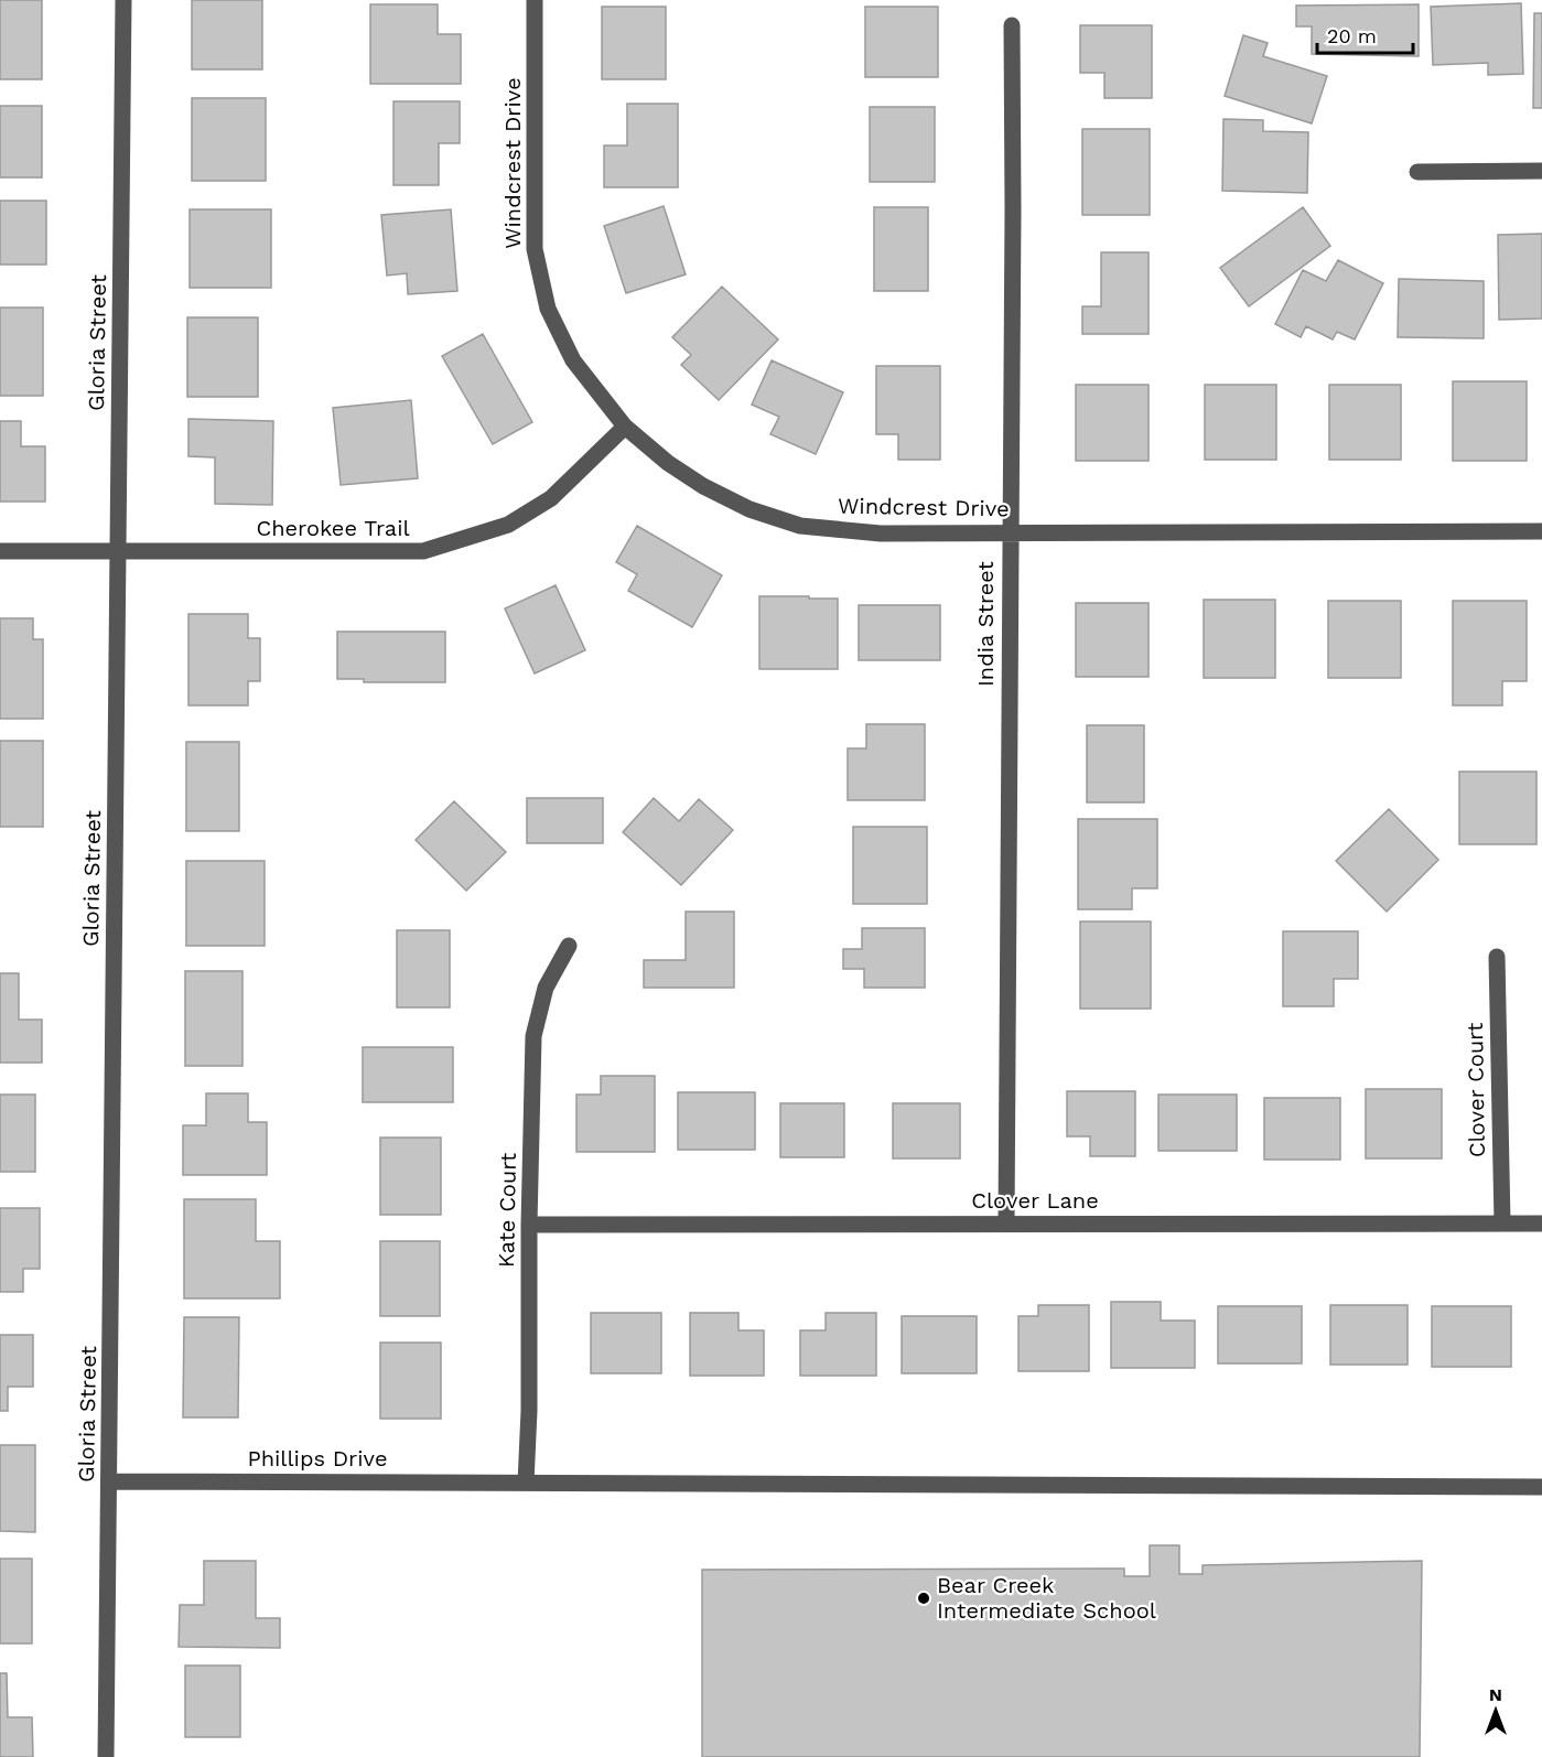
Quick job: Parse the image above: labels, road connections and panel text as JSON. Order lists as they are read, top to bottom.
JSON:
{
  "streets": {
    "street": [
      "Windcrest Drive",
      "Gloria Street",
      "Cherokee Trail",
      "India Street",
      "Clover Court",
      "Clover Lane",
      "Kate Court",
      "Phillips Drive"
    ]
  },
  "crossings": [
    ["Windcrest Drive", "Cherokee Trail"],
    ["Windcrest Drive", "India Street"],
    ["Gloria Street", "Cherokee Trail"],
    ["Gloria Street", "Phillips Drive"],
    ["India Street", "Clover Lane"],
    ["Clover Court", "Clover Lane"],
    ["Clover Lane", "Kate Court"],
    ["Kate Court", "Phillips Drive"]
  ],
  "places": ["Bear Creek Intermediate School"],
  "scale_bar": "20 m",
  "north": "top"
}
